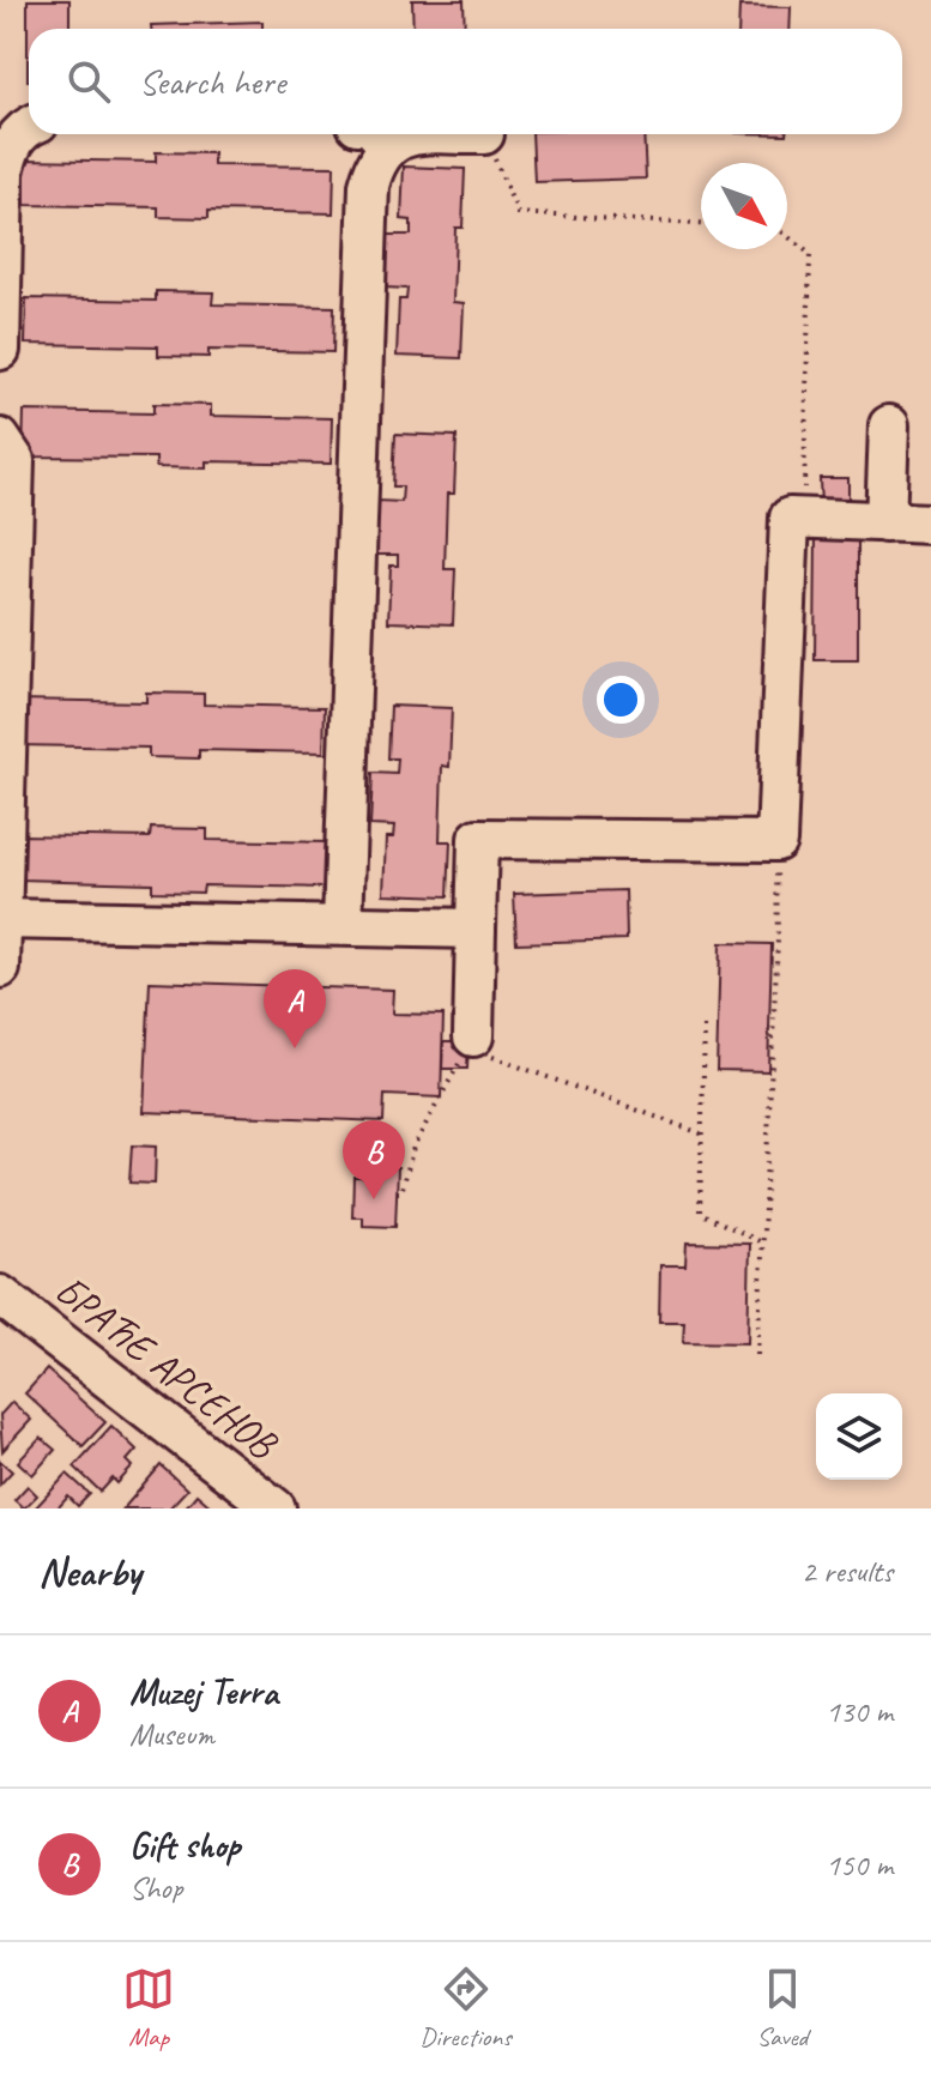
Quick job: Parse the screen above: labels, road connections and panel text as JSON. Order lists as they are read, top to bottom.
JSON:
{
  "streets": {
    "street": ["БРАЋЕ АРСЕНОВ"]
  },
  "north": "bottom right",
  "page": {
    "search": "Search here",
    "pins": ["A", "B"],
    "heading": ["Nearby", "2 results"],
    "list": [
      {
        "mark": "A",
        "name": "Muzej Terra",
        "note": "Museum",
        "value": "130 m"
      },
      {
        "mark": "B",
        "name": "Gift shop",
        "note": "Shop",
        "value": "150 m"
      }
    ],
    "nav": ["Map", "Directions", "Saved"]
  }
}
